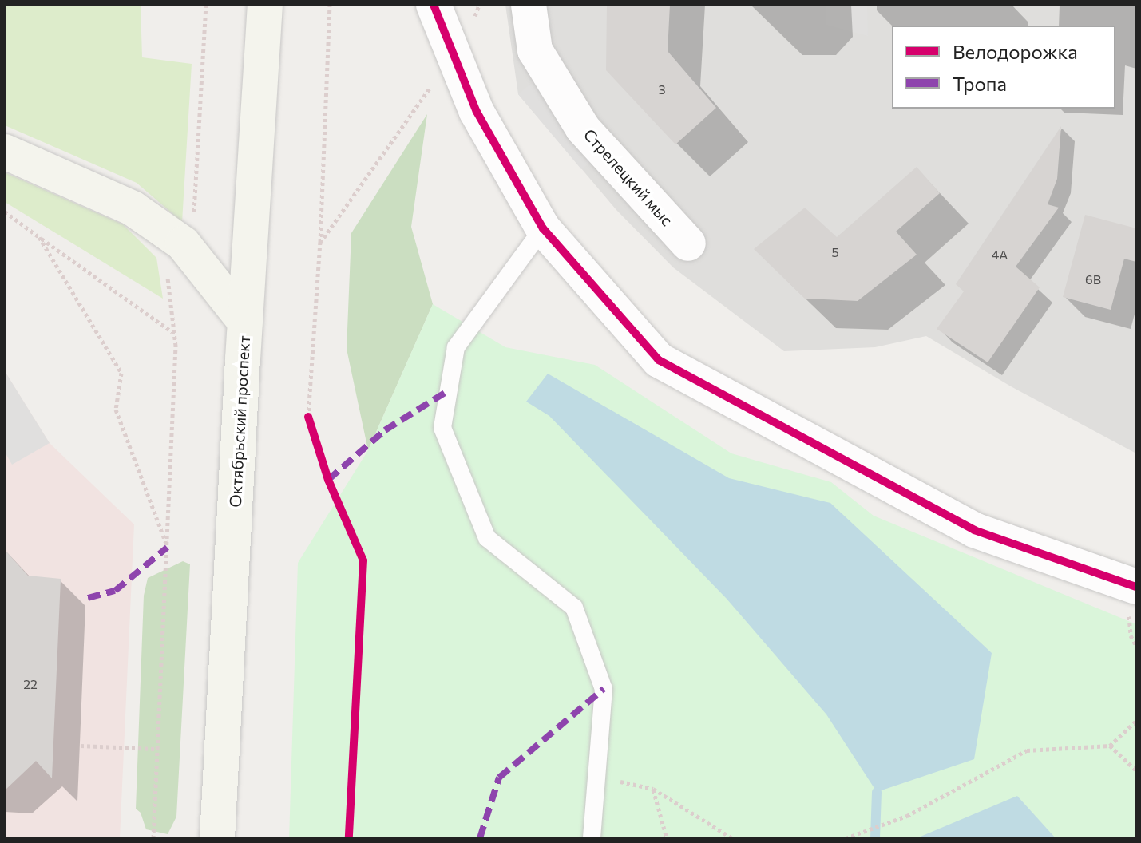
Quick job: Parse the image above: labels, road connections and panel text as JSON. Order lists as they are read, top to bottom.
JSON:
{
  "streets": {
    "main road": ["Октябрьский проспект"],
    "street": ["Стрелецкий мыс"]
  },
  "house_numbers": [
    "3",
    "5",
    "4А",
    "6В",
    "22"
  ],
  "legend": ["Велодорожка", "Тропа"]
}
